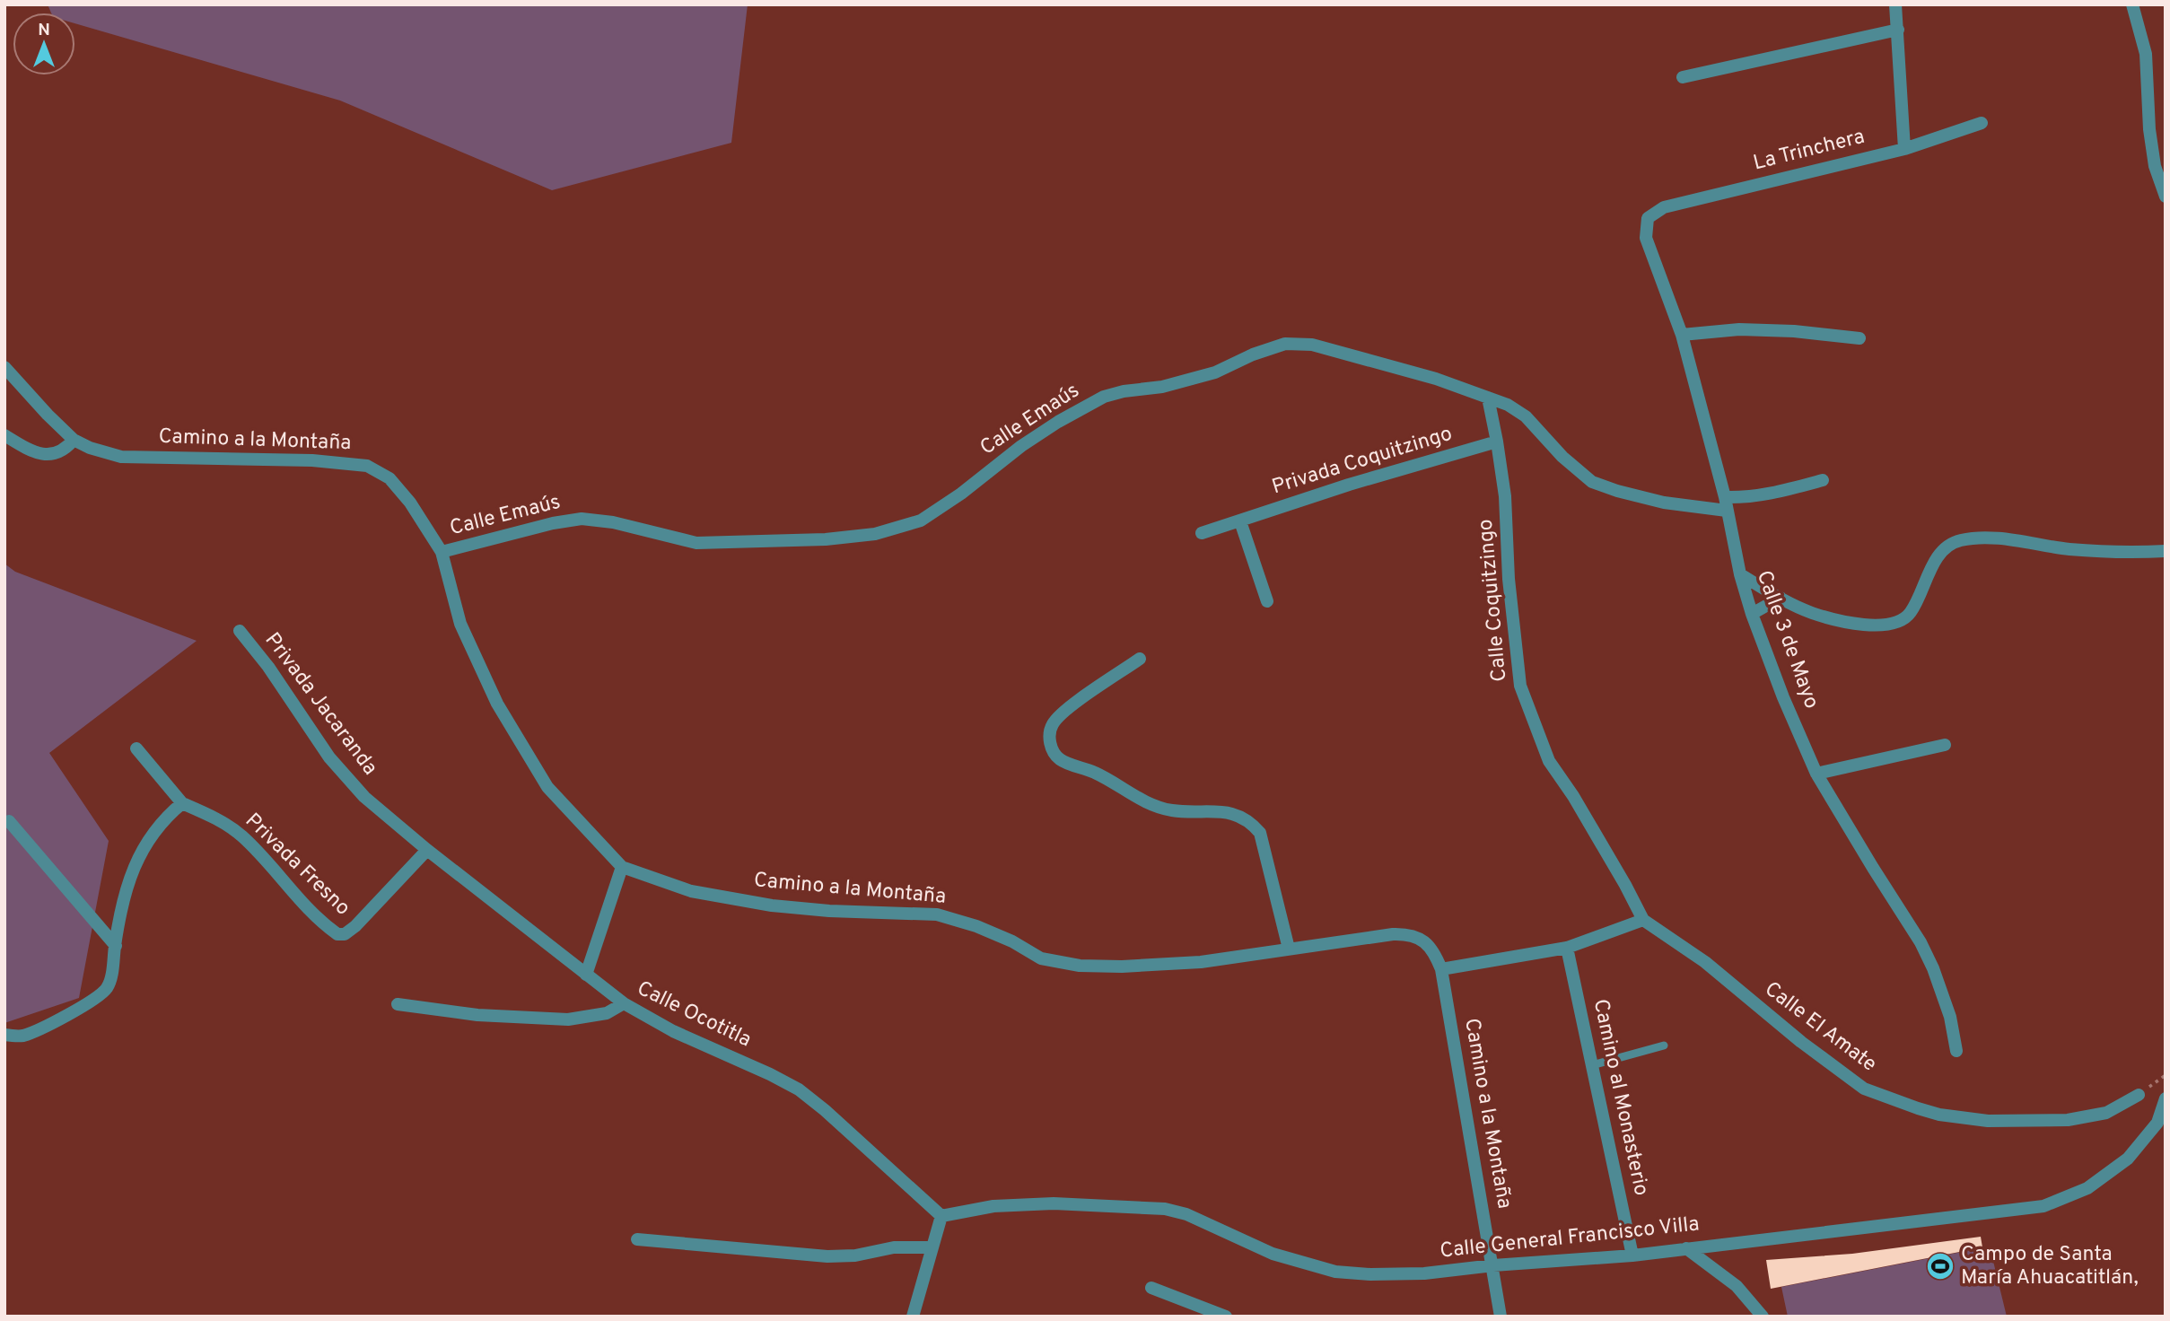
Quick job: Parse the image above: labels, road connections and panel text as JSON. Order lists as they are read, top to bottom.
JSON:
{
  "streets": {
    "street": [
      "La Trinchera",
      "Calle Emaús",
      "Camino a la Montaña",
      "Privada Coquitzingo",
      "Calle Coquitzingo",
      "Calle 3 de Mayo",
      "Privada Jacaranda",
      "Privada Fresno",
      "Calle Ocotitla",
      "Calle El Amate",
      "Camino al Monasterio",
      "Calle General Francisco Villa"
    ]
  },
  "crossings": [
    ["La Trinchera", "Calle 3 de Mayo"],
    ["Calle Emaús", "Camino a la Montaña"],
    ["Calle Emaús", "Calle Coquitzingo"],
    ["Calle Emaús", "Calle 3 de Mayo"],
    ["Camino a la Montaña", "Calle General Francisco Villa"],
    ["Privada Coquitzingo", "Calle Coquitzingo"],
    ["Calle Coquitzingo", "Calle El Amate"],
    ["Privada Jacaranda", "Privada Fresno"],
    ["Privada Jacaranda", "Calle Ocotitla"],
    ["Privada Fresno", "Calle Ocotitla"],
    ["Calle Ocotitla", "Calle General Francisco Villa"],
    ["Camino al Monasterio", "Calle General Francisco Villa"]
  ],
  "places": {
    "sports": ["Campo de Santa María Ahuacatitlán,"]
  },
  "north": "top"
}
